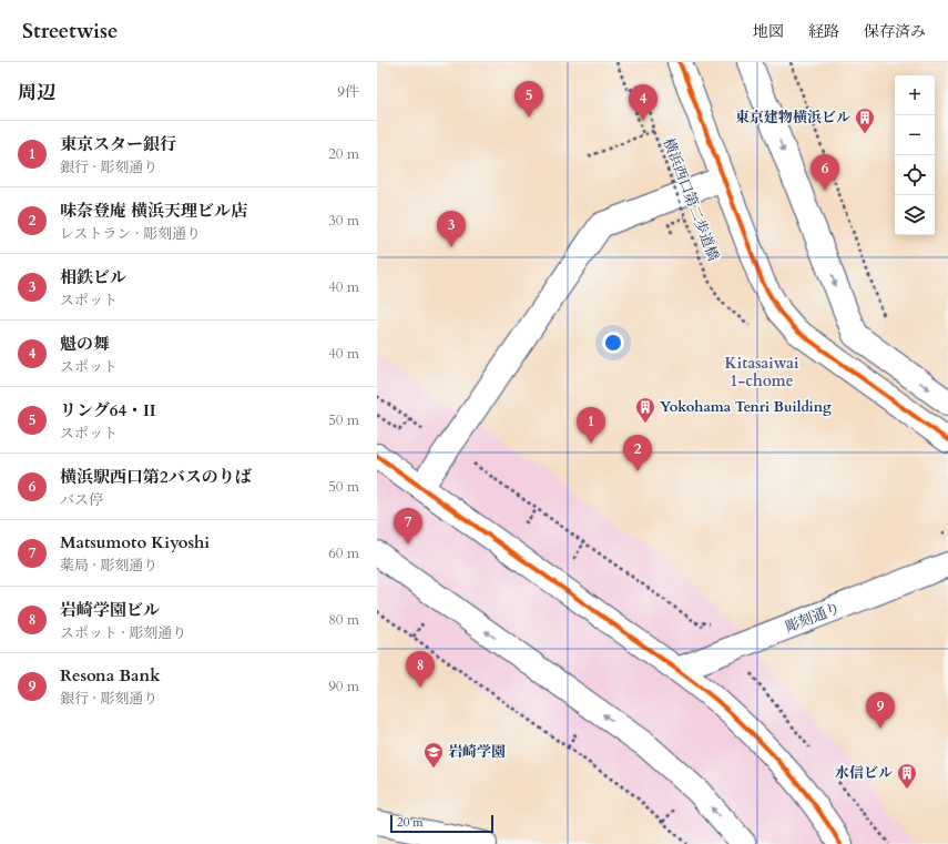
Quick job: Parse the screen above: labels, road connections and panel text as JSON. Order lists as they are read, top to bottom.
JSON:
{
  "streets": {
    "street": ["彫刻通り"],
    "path": ["横浜西口第二歩道橋"]
  },
  "districts": ["Kitasaiwai 1-chome"],
  "places": {
    "building": ["東京建物横浜ビル", "Yokohama Tenri Building", "水信ビル"],
    "school or university": ["岩崎学園"]
  },
  "scale_bar": "20 m",
  "page": {
    "header": "Streetwise",
    "nav": ["地図", "経路", "保存済み"],
    "heading": ["周辺", "9件"],
    "map_buttons": ["+", "−"],
    "pins": [
      "5",
      "4",
      "6",
      "3",
      "1",
      "2",
      "7",
      "8",
      "9"
    ],
    "list": [
      {
        "mark": "1",
        "name": "東京スター銀行",
        "note": "銀行 · 彫刻通り",
        "value": "20 m"
      },
      {
        "mark": "2",
        "name": "味奈登庵 横浜天理ビル店",
        "note": "レストラン · 彫刻通り",
        "value": "30 m"
      },
      {
        "mark": "3",
        "name": "相鉄ビル",
        "note": "スポット",
        "value": "40 m"
      },
      {
        "mark": "4",
        "name": "魁の舞",
        "note": "スポット",
        "value": "40 m"
      },
      {
        "mark": "5",
        "name": "リング64・II",
        "note": "スポット",
        "value": "50 m"
      },
      {
        "mark": "6",
        "name": "横浜駅西口第2バスのりば",
        "note": "バス停",
        "value": "50 m"
      },
      {
        "mark": "7",
        "name": "Matsumoto Kiyoshi",
        "note": "薬局 · 彫刻通り",
        "value": "60 m"
      },
      {
        "mark": "8",
        "name": "岩崎学園ビル",
        "note": "スポット · 彫刻通り",
        "value": "80 m"
      },
      {
        "mark": "9",
        "name": "Resona Bank",
        "note": "銀行 · 彫刻通り",
        "value": "90 m"
      }
    ],
    "scale": "20 m"
  }
}
